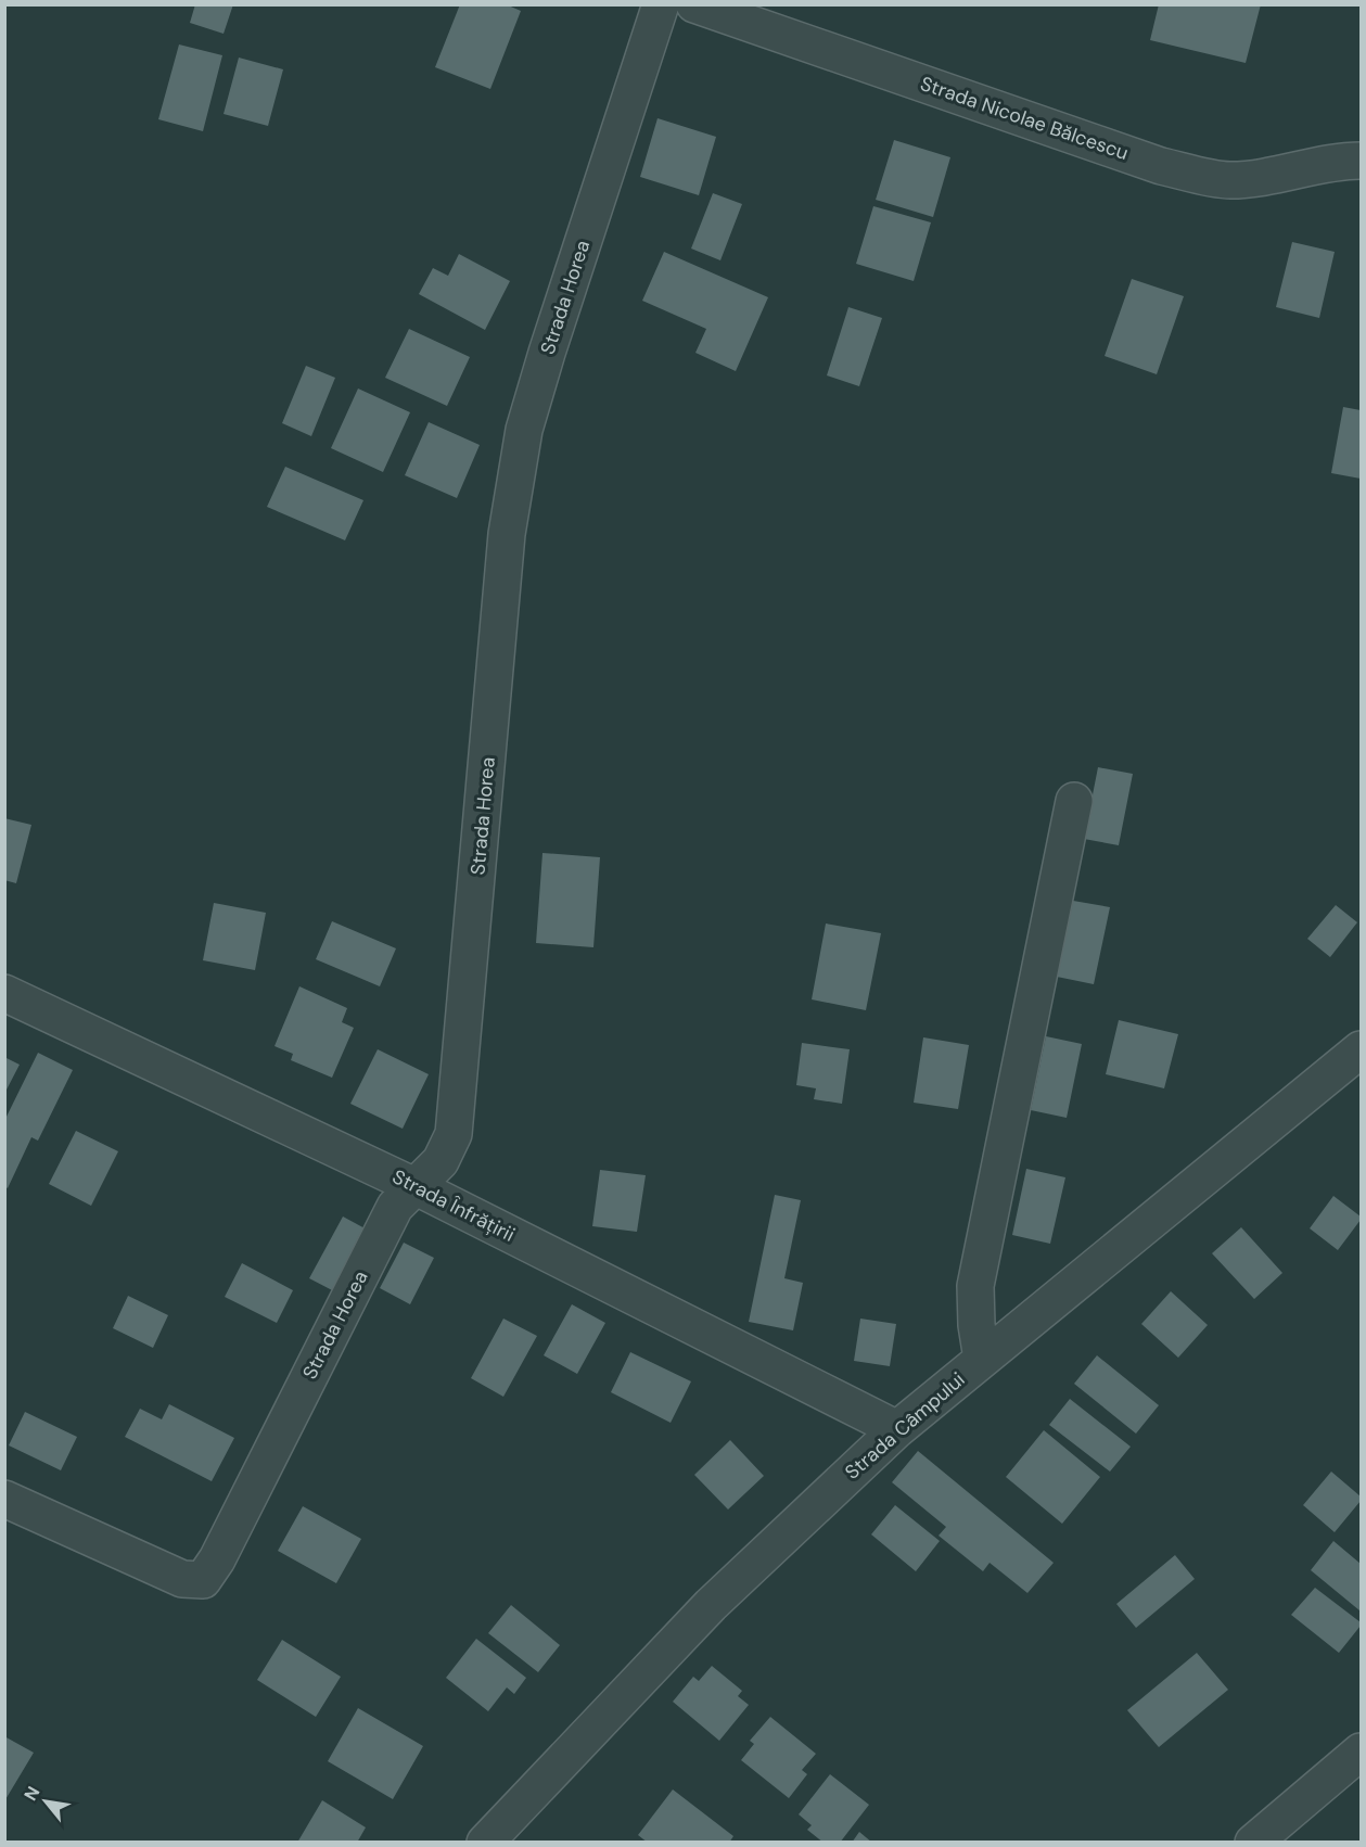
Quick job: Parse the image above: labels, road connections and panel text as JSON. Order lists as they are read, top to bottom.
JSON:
{
  "streets": {
    "street": [
      "Strada Nicolae Bălcescu",
      "Strada Horea",
      "Strada Înfrățirii",
      "Strada Câmpului"
    ]
  },
  "crossings": [
    ["Strada Horea", "Strada Înfrățirii"],
    ["Strada Înfrățirii", "Strada Câmpului"]
  ],
  "north": "top left"
}
